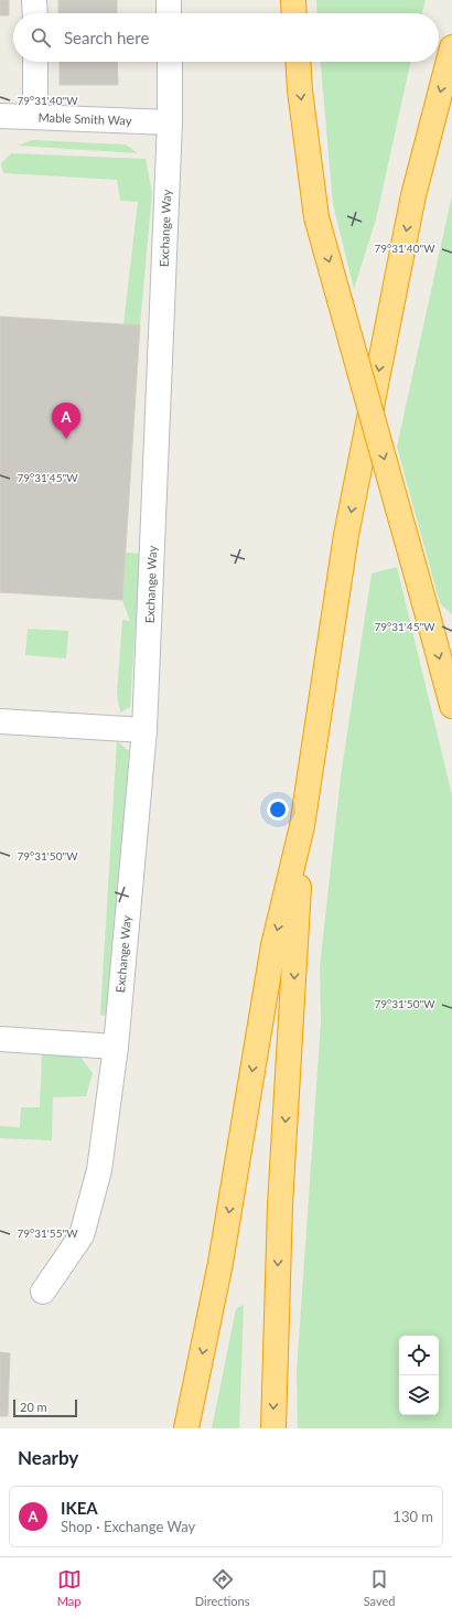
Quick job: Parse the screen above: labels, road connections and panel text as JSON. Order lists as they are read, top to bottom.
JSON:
{
  "streets": {
    "street": ["Mable Smith Way", "Exchange Way"]
  },
  "crossings": [
    ["Mable Smith Way", "Exchange Way"]
  ],
  "scale_bar": "20 m",
  "page": {
    "search": "Search here",
    "pins": "A",
    "scale": "20 m",
    "heading": "Nearby",
    "list": [
      {
        "mark": "A",
        "name": "IKEA",
        "note": "Shop · Exchange Way",
        "value": "130 m"
      }
    ],
    "nav": ["Map", "Directions", "Saved"]
  },
  "coordinates": [
    "79°31'40\"W",
    "79°31'45\"W",
    "79°31'50\"W",
    "79°31'55\"W"
  ]
}
